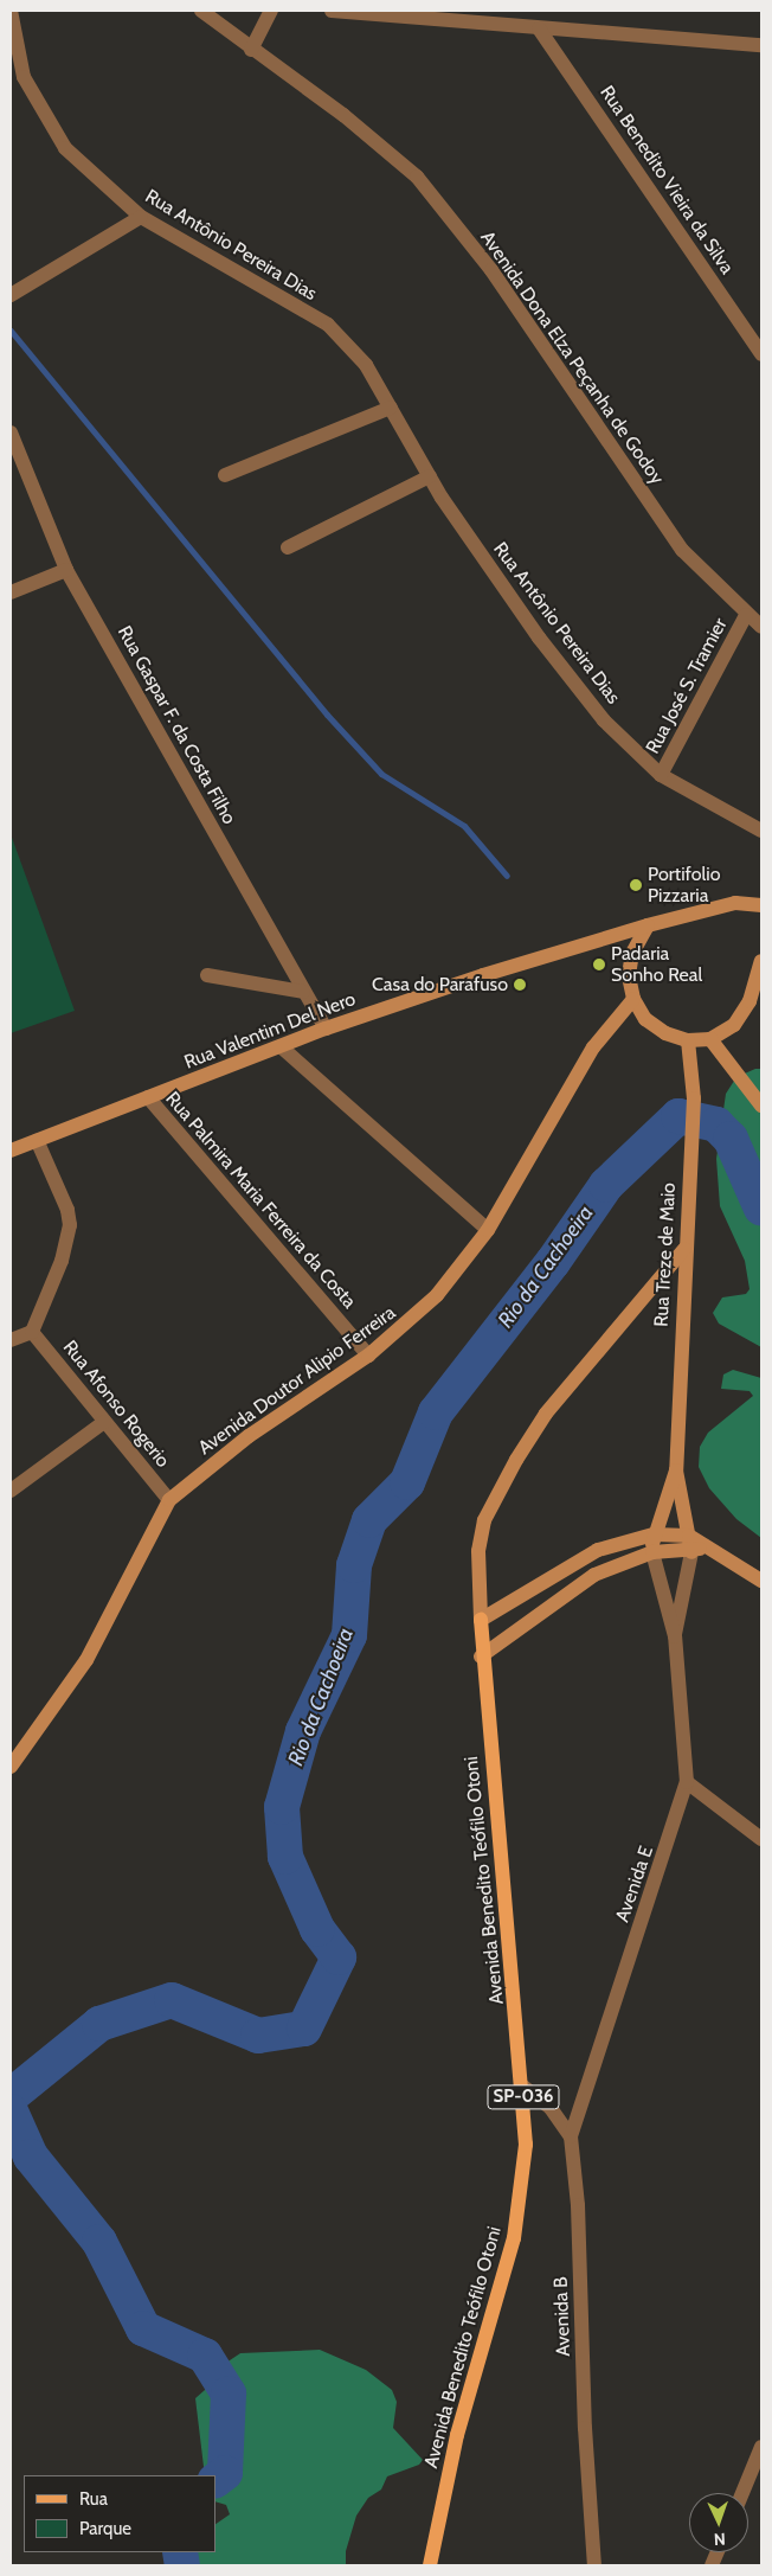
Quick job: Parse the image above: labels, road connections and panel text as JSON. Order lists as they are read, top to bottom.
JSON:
{
  "streets": {
    "main road": [
      "Rua Valentim Del Nero",
      "Rua Treze de Maio",
      "Avenida Doutor Alipio Ferreira",
      "Avenida Benedito Teófilo Otoni",
      "SP-036"
    ],
    "street": [
      "Rua Benedito Vieira da Silva",
      "Rua Antônio Pereira Dias",
      "Avenida Dona Elza Peçanha de Godoy",
      "Rua José S. Tramier",
      "Rua Gaspar F. da Costa Filho",
      "Rua Palmira Maria Ferreira da Costa",
      "Rua Afonso Rogerio",
      "Avenida E",
      "Avenida B"
    ]
  },
  "crossings": [
    ["Rua Antônio Pereira Dias", "Rua José S. Tramier"],
    ["Avenida Dona Elza Peçanha de Godoy", "Rua José S. Tramier"],
    ["Rua Gaspar F. da Costa Filho", "Rua Valentim Del Nero"],
    ["Rua Valentim Del Nero", "Rua Palmira Maria Ferreira da Costa"],
    ["Rua Palmira Maria Ferreira da Costa", "Avenida Doutor Alipio Ferreira"],
    ["Rua Treze de Maio", "Avenida Benedito Teófilo Otoni"],
    ["Rua Treze de Maio", "Avenida E"],
    ["Avenida Doutor Alipio Ferreira", "Rua Afonso Rogerio"],
    ["Avenida Benedito Teófilo Otoni", "Avenida B"],
    ["Avenida E", "Avenida B"]
  ],
  "water": ["Rio da Cachoeira"],
  "places": ["Portifolio Pizzaria", "Padaria Sonho Real", "Casa do Parafuso"],
  "legend": ["Rua", "Parque"],
  "north": "bottom"
}
